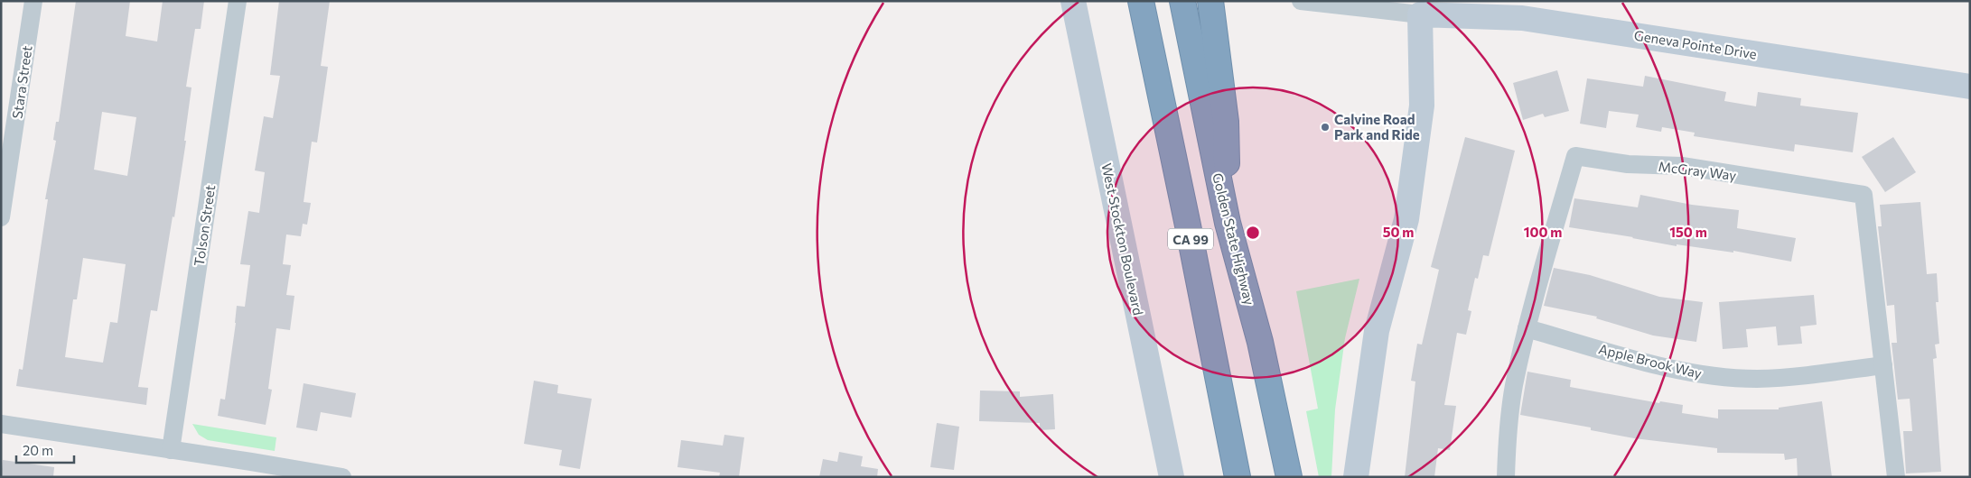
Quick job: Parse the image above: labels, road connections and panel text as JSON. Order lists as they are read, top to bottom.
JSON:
{
  "streets": {
    "highway": ["CA 99", "Golden State Highway"],
    "street": [
      "Geneva Pointe Drive",
      "Stara Street",
      "McGray Way",
      "Tolson Street",
      "West Stockton Boulevard",
      "Apple Brook Way"
    ]
  },
  "crossings": [
    ["McGray Way", "Apple Brook Way"]
  ],
  "places": ["Calvine Road Park and Ride"],
  "scale_bar": "20 m",
  "rings": ["50 m", "100 m", "150 m"]
}
